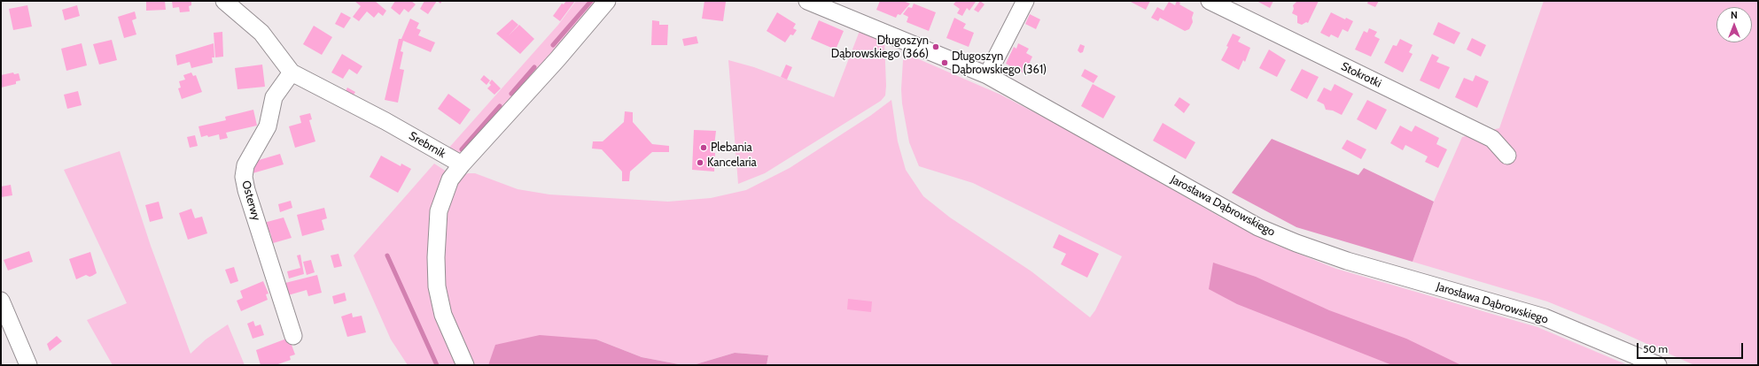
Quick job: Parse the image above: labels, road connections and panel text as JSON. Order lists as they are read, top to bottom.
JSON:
{
  "streets": {
    "street": [
      "Stokrotki",
      "Srebrnik",
      "Osterwy",
      "Jarosława Dąbrowskiego"
    ]
  },
  "crossings": [
    ["Srebrnik", "Osterwy"]
  ],
  "places": [
    "Długoszyn Dąbrowskiego (366)",
    "Długoszyn Dąbrowskiego (361)",
    "Plebania",
    "Kancelaria"
  ],
  "scale_bar": "50 m",
  "north": "top"
}
